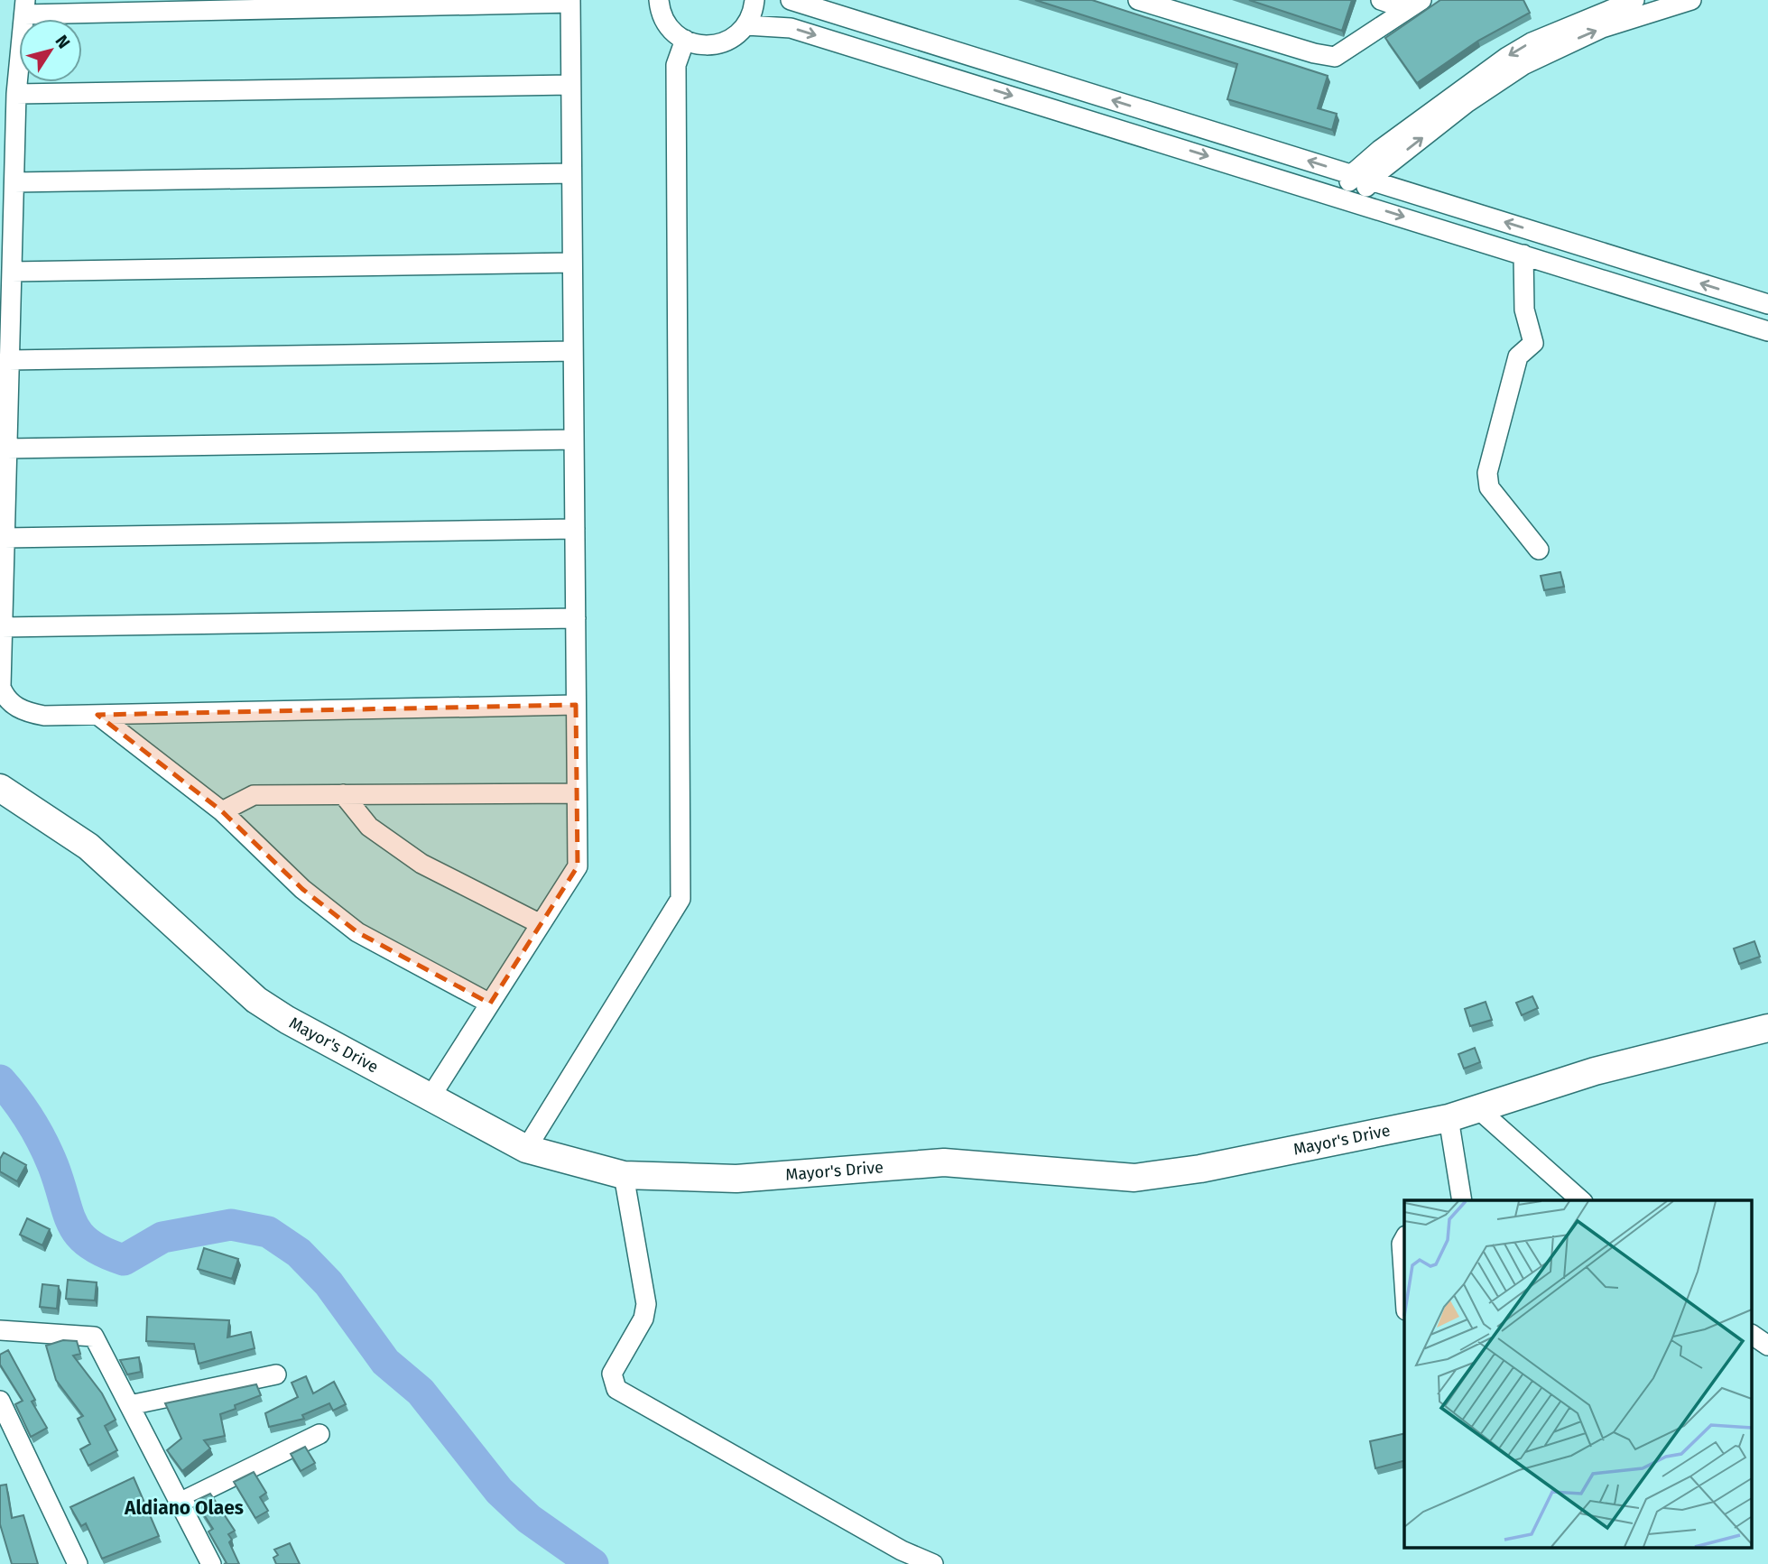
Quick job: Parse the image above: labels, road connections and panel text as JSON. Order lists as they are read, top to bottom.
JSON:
{
  "streets": {
    "street": ["Mayor's Drive"]
  },
  "districts": ["Aldiano Olaes"],
  "north": "top right"
}
